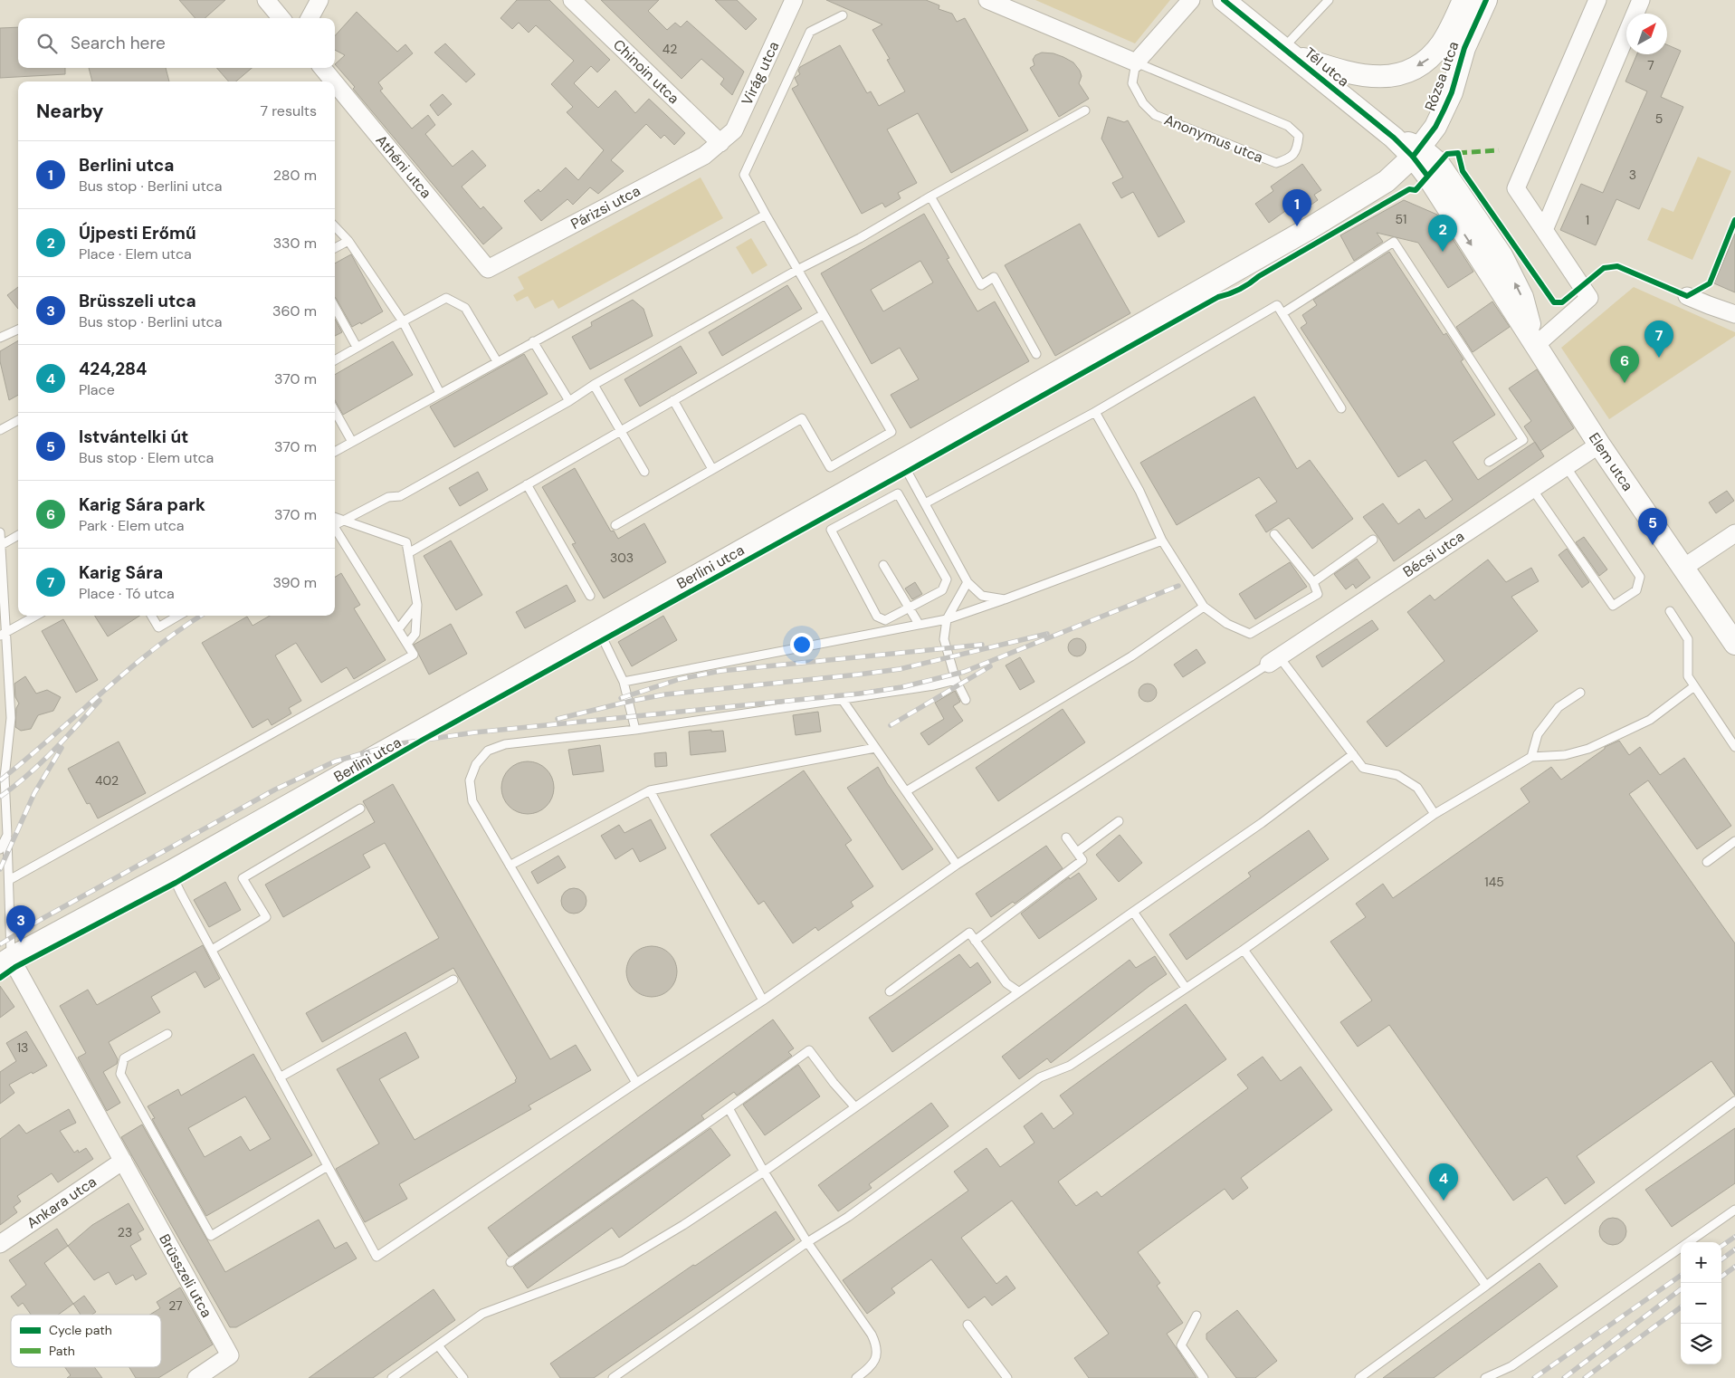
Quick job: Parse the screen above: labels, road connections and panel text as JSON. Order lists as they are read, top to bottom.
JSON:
{
  "streets": {
    "street": [
      "Tél utca",
      "Chinoin utca",
      "Virág utca",
      "Rózsa utca",
      "Anonymus utca",
      "Athéni utca",
      "Párizsi utca",
      "Elem utca",
      "Bécsi utca",
      "Berlini utca",
      "Ankara utca",
      "Brüsszeli utca"
    ]
  },
  "crossings": [
    ["Tél utca", "Rózsa utca"],
    ["Tél utca", "Elem utca"],
    ["Tél utca", "Berlini utca"],
    ["Chinoin utca", "Virág utca"],
    ["Chinoin utca", "Párizsi utca"],
    ["Virág utca", "Párizsi utca"],
    ["Rózsa utca", "Elem utca"],
    ["Rózsa utca", "Berlini utca"],
    ["Athéni utca", "Párizsi utca"],
    ["Elem utca", "Bécsi utca"],
    ["Elem utca", "Berlini utca"],
    ["Berlini utca", "Brüsszeli utca"],
    ["Ankara utca", "Brüsszeli utca"]
  ],
  "house_numbers": [
    "42",
    "7",
    "5",
    "3",
    "51",
    "1",
    "303",
    "402",
    "145",
    "13",
    "23",
    "27"
  ],
  "legend": ["Cycle path", "Path"],
  "north": "top right",
  "page": {
    "search": "Search here",
    "heading": ["Nearby", "7 results"],
    "list": [
      {
        "mark": "1",
        "name": "Berlini utca",
        "note": "Bus stop · Berlini utca",
        "value": "280 m"
      },
      {
        "mark": "2",
        "name": "Újpesti Erőmű",
        "note": "Place · Elem utca",
        "value": "330 m"
      },
      {
        "mark": "3",
        "name": "Brüsszeli utca",
        "note": "Bus stop · Berlini utca",
        "value": "360 m"
      },
      {
        "mark": "4",
        "name": "424,284",
        "note": "Place",
        "value": "370 m"
      },
      {
        "mark": "5",
        "name": "Istvántelki út",
        "note": "Bus stop · Elem utca",
        "value": "370 m"
      },
      {
        "mark": "6",
        "name": "Karig Sára park",
        "note": "Park · Elem utca",
        "value": "370 m"
      },
      {
        "mark": "7",
        "name": "Karig Sára",
        "note": "Place · Tó utca",
        "value": "390 m"
      }
    ],
    "pins": [
      "1",
      "2",
      "7",
      "6",
      "5",
      "3",
      "4"
    ],
    "map_buttons": ["+", "−"]
  }
}
